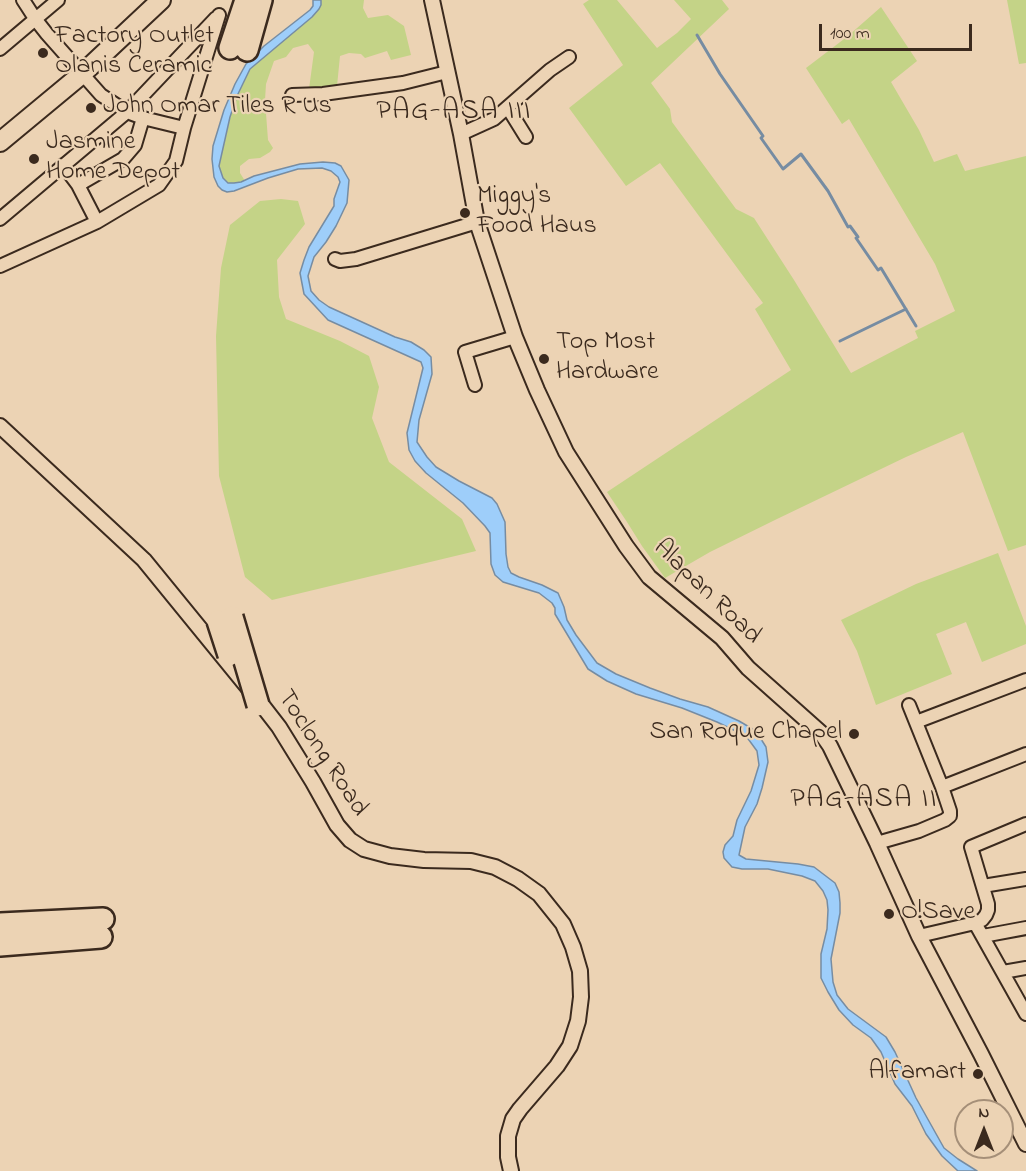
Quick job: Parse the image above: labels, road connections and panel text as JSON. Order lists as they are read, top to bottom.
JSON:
{
  "streets": {
    "street": ["Alapan Road", "Toclong Road"]
  },
  "districts": ["PAG-ASA III", "PAG-ASA II"],
  "places": [
    "Factory Outlet Olanis Ceramic",
    "John Omar Tiles R Us",
    "Jasmine Home Depot",
    "Miggy's Food Haus",
    "Top Most Hardware",
    "San Roque Chapel",
    "O!Save",
    "Alfamart"
  ],
  "scale_bar": "100 m",
  "north": "top"
}
